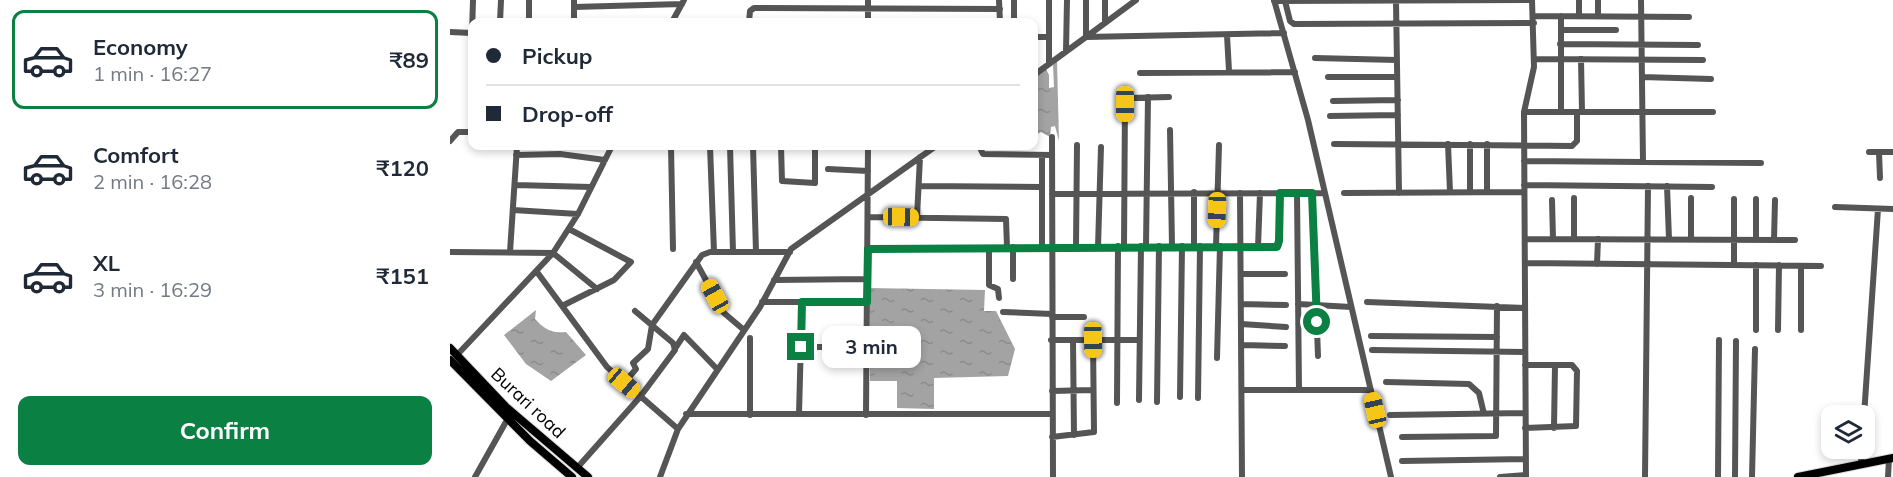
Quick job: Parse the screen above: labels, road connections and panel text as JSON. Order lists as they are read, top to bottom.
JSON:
{
  "streets": {
    "main road": ["Burari road"]
  },
  "page": {
    "list": [
      {
        "name": "Economy",
        "note": "1 min · 16:27",
        "value": "₹89"
      },
      {
        "name": "Comfort",
        "note": "2 min · 16:28",
        "value": "₹120"
      },
      {
        "name": "XL",
        "note": "3 min · 16:29",
        "value": "₹151"
      }
    ],
    "banner": ["Pickup", "Drop-off"],
    "bubble": "3 min",
    "buttons": "Confirm"
  }
}
